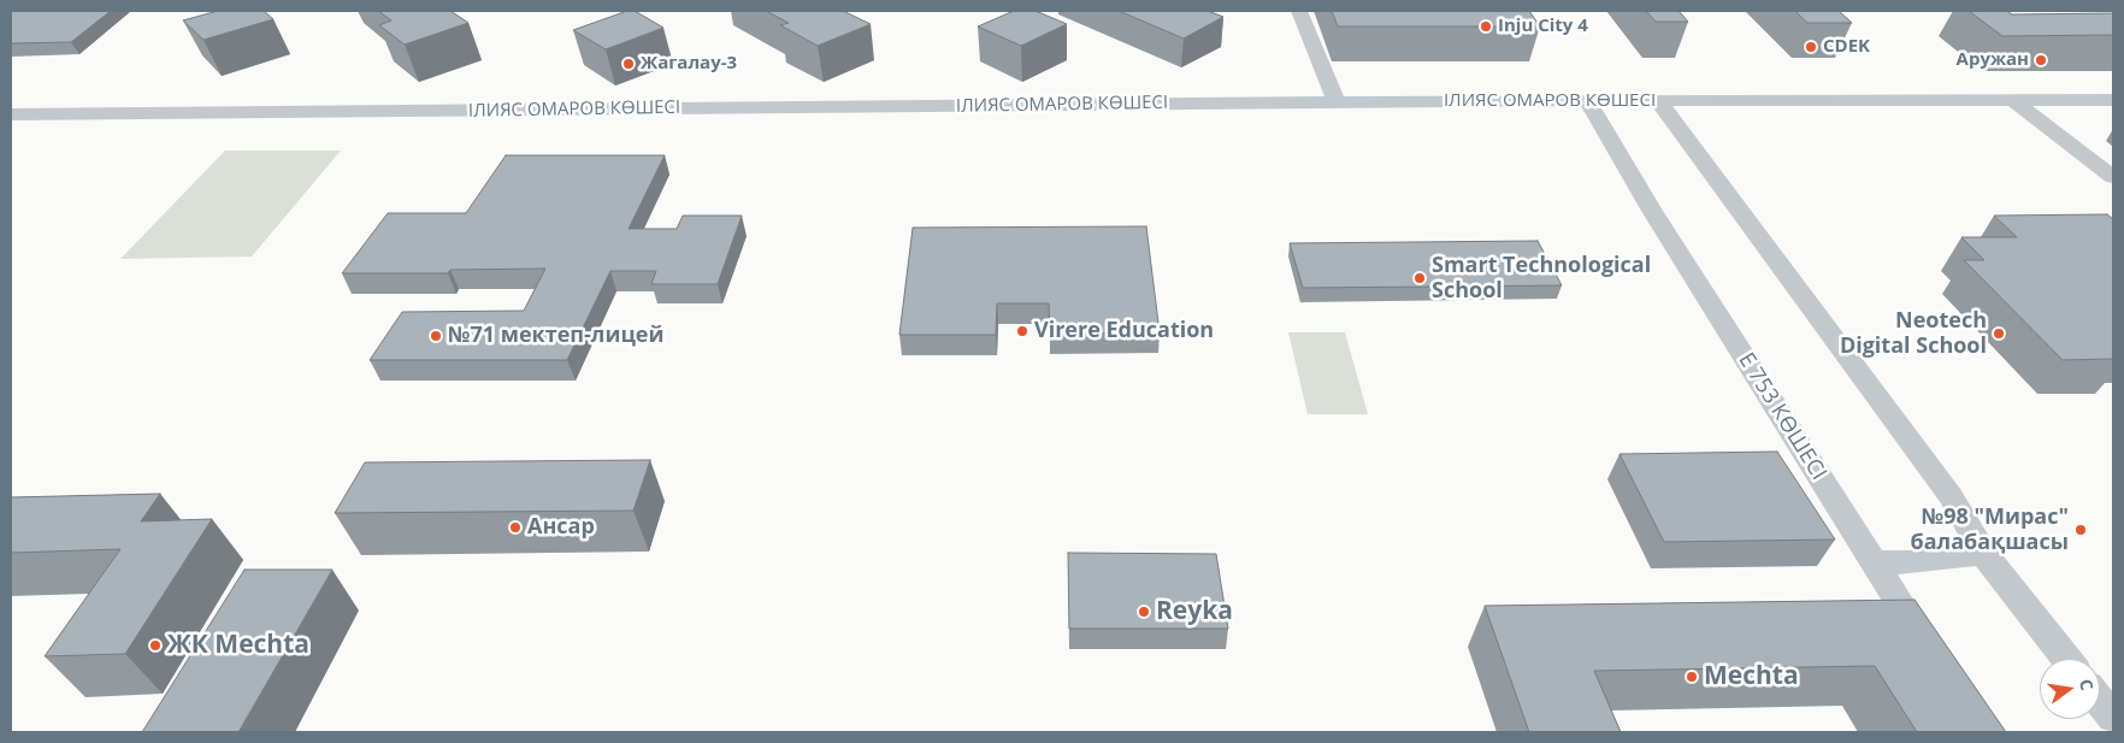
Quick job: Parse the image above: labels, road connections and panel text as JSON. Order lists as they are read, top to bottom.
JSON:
{
  "streets": {
    "street": ["ІЛИЯС ОМАРОВ КӨШЕСІ", "Е 753 КӨШЕСІ"]
  },
  "crossings": [
    ["ІЛИЯС ОМАРОВ КӨШЕСІ", "Е 753 КӨШЕСІ"]
  ],
  "places": [
    "Inju City 4",
    "CDEK",
    "Аружан",
    "Жагалау-3",
    "Smart Technological School",
    "Virere Education",
    "Neotech Digital School",
    "№71 мектеп-лицей",
    "Ансар",
    "№98 \"Мирас\" балабақшасы",
    "Reyka",
    "ЖК Mechta",
    "Mechta"
  ],
  "north": "right"
}
